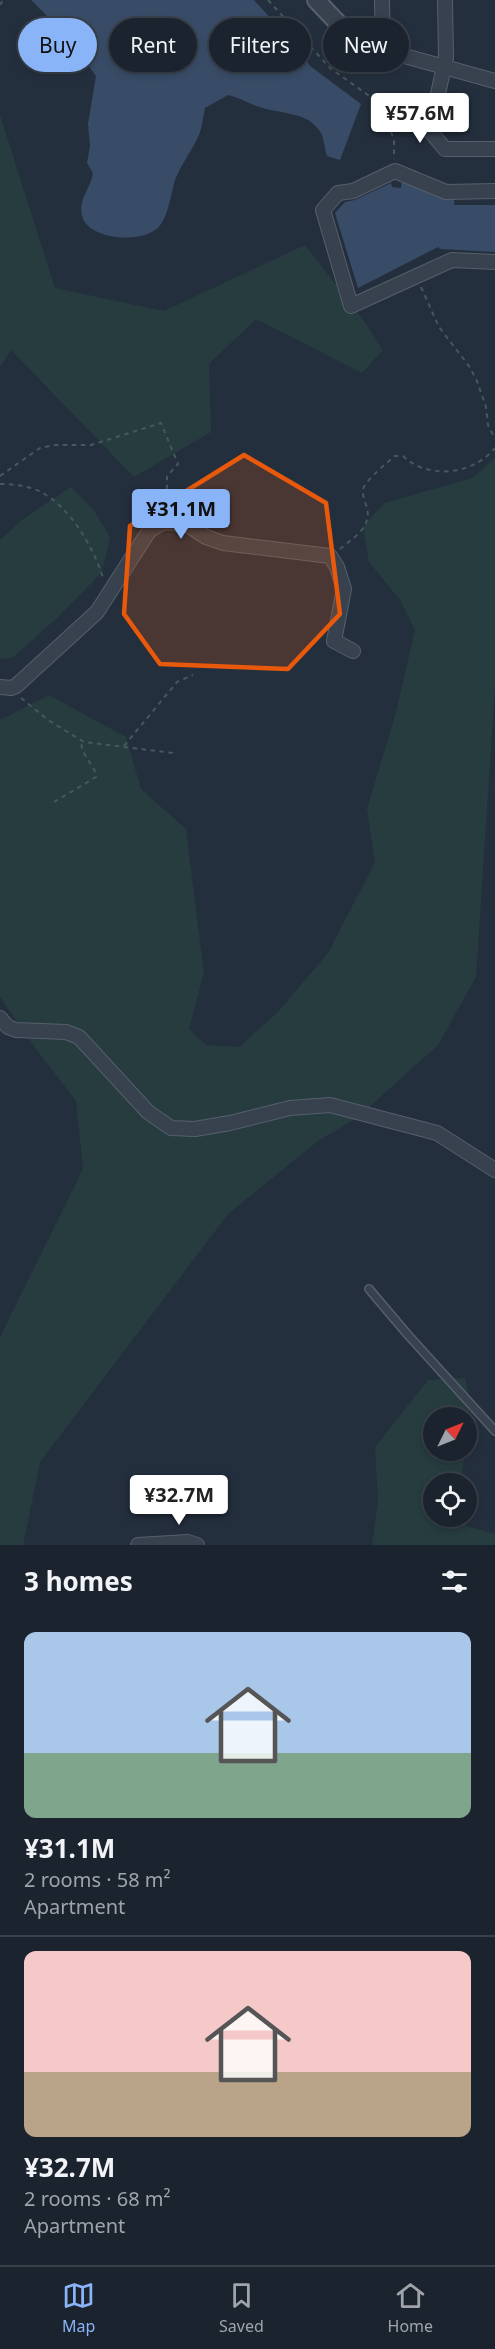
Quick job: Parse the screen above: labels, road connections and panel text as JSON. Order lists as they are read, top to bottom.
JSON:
{
  "north": "top right",
  "page": {
    "chip": [
      "Buy",
      "Rent",
      "Filters",
      "New"
    ],
    "price": ["¥57.6M", "¥31.1M", "¥32.7M"],
    "heading": "3 homes",
    "list": [
      {
        "name": "¥31.1M",
        "note": "2 rooms · 58 m² · Apartment"
      },
      {
        "name": "¥32.7M",
        "note": "2 rooms · 68 m² · Apartment"
      }
    ],
    "tabs": ["Map", "Saved", "Home"]
  }
}
